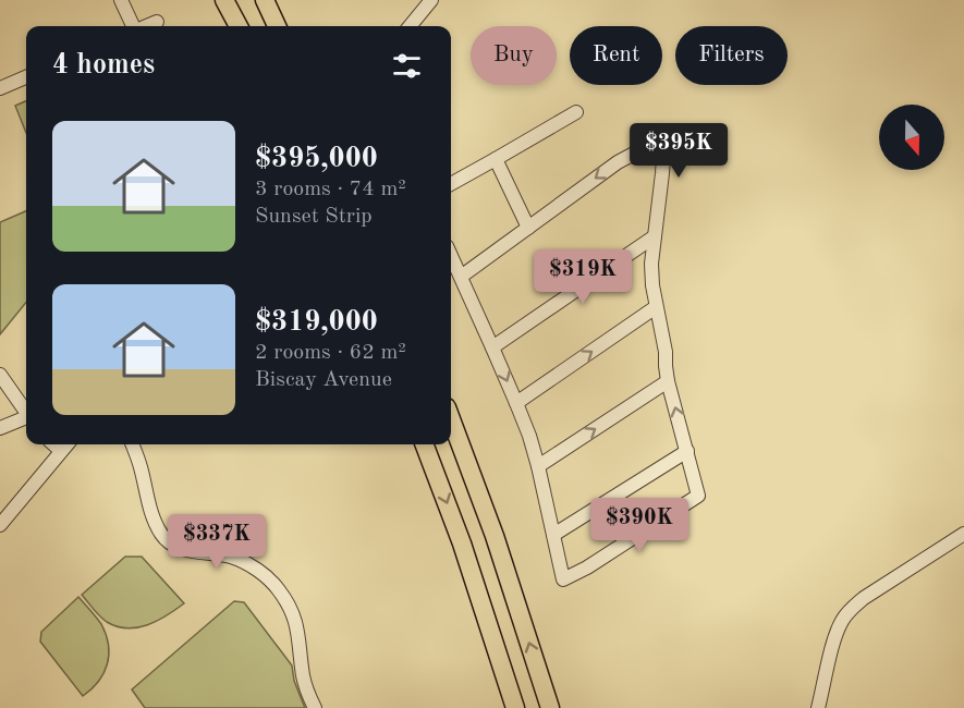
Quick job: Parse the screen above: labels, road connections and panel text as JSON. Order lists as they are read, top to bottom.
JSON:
{
  "north": "bottom",
  "page": {
    "chip": ["Buy", "Rent", "Filters"],
    "heading": "4 homes",
    "list": [
      {
        "name": "$395,000",
        "note": "3 rooms · 74 m² · Sunset Strip"
      },
      {
        "name": "$319,000",
        "note": "2 rooms · 62 m² · Biscay Avenue"
      }
    ],
    "price": [
      "$395K",
      "$319K",
      "$390K",
      "$337K"
    ]
  }
}
